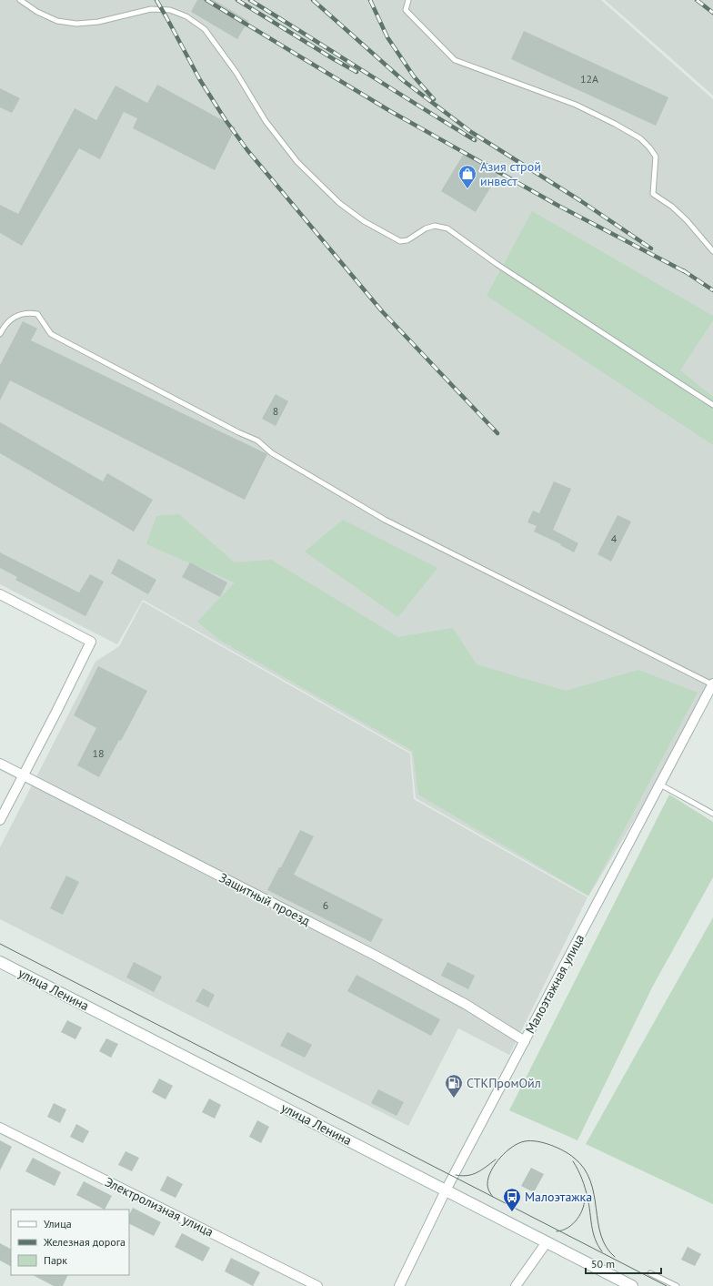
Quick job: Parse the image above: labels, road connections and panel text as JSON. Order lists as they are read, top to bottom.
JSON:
{
  "streets": {
    "main road": ["улица Ленина"],
    "street": ["Защитный проезд", "Малоэтажная улица", "Электролизная улица"]
  },
  "crossings": [
    ["Защитный проезд", "Малоэтажная улица"],
    ["Малоэтажная улица", "улица Ленина"]
  ],
  "places": {
    "shop": ["Азия строй инвест"],
    "fuel station": ["СТКПромОйл"],
    "bus stop": ["Малоэтажка"]
  },
  "house_numbers": [
    "12А",
    "8",
    "4",
    "18",
    "6"
  ],
  "legend": ["Улица", "Железная дорога", "Парк"],
  "scale_bar": "50 m"
}
